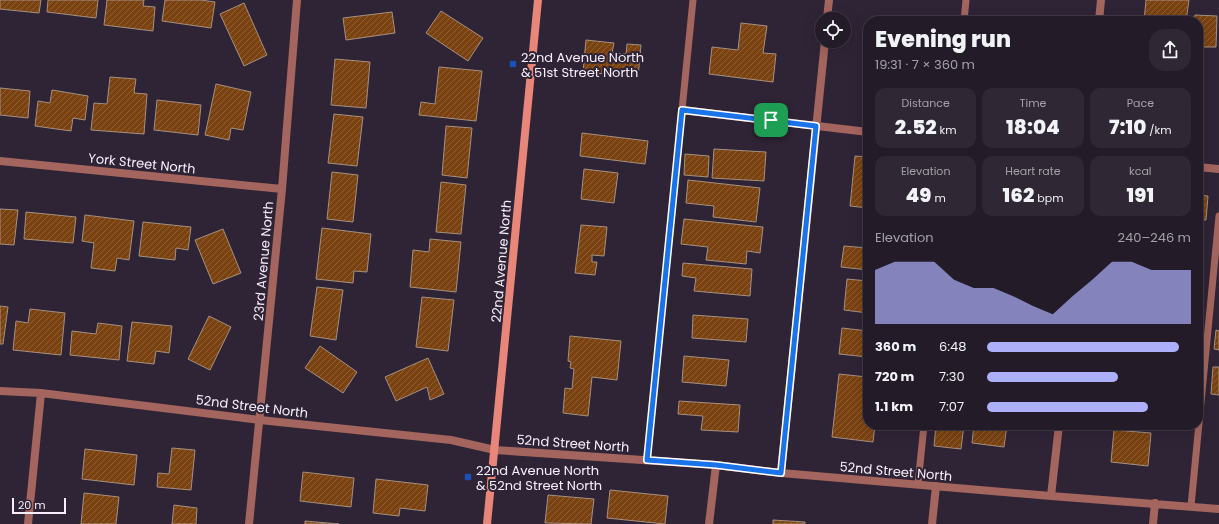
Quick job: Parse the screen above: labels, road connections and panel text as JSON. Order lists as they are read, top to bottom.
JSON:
{
  "streets": {
    "main road": ["22nd Avenue North"],
    "street": ["York Street North", "23rd Avenue North", "52nd Street North"]
  },
  "crossings": [
    ["York Street North", "23rd Avenue North"],
    ["23rd Avenue North", "52nd Street North"],
    ["22nd Avenue North", "52nd Street North"]
  ],
  "places": {
    "transit": ["22nd Avenue North & 51st Street North", "22nd Avenue North & 52nd Street North"]
  },
  "scale_bar": "20 m",
  "page": {
    "heading": ["Evening run", "19:31 · 7 × 360 m"],
    "stats": [
      ["Distance", "2.52 km"],
      ["Time", "18:04"],
      ["Pace", "7:10 /km"],
      ["Elevation", "49 m"],
      ["Heart rate", "162 bpm"],
      ["kcal", "191"]
    ],
    "chart": ["Elevation", "240–246 m"],
    "list": [
      {
        "name": "360 m",
        "note": "6:48"
      },
      {
        "name": "720 m",
        "note": "7:30"
      },
      {
        "name": "1.1 km",
        "note": "7:07"
      }
    ],
    "scale": "20 m"
  }
}
